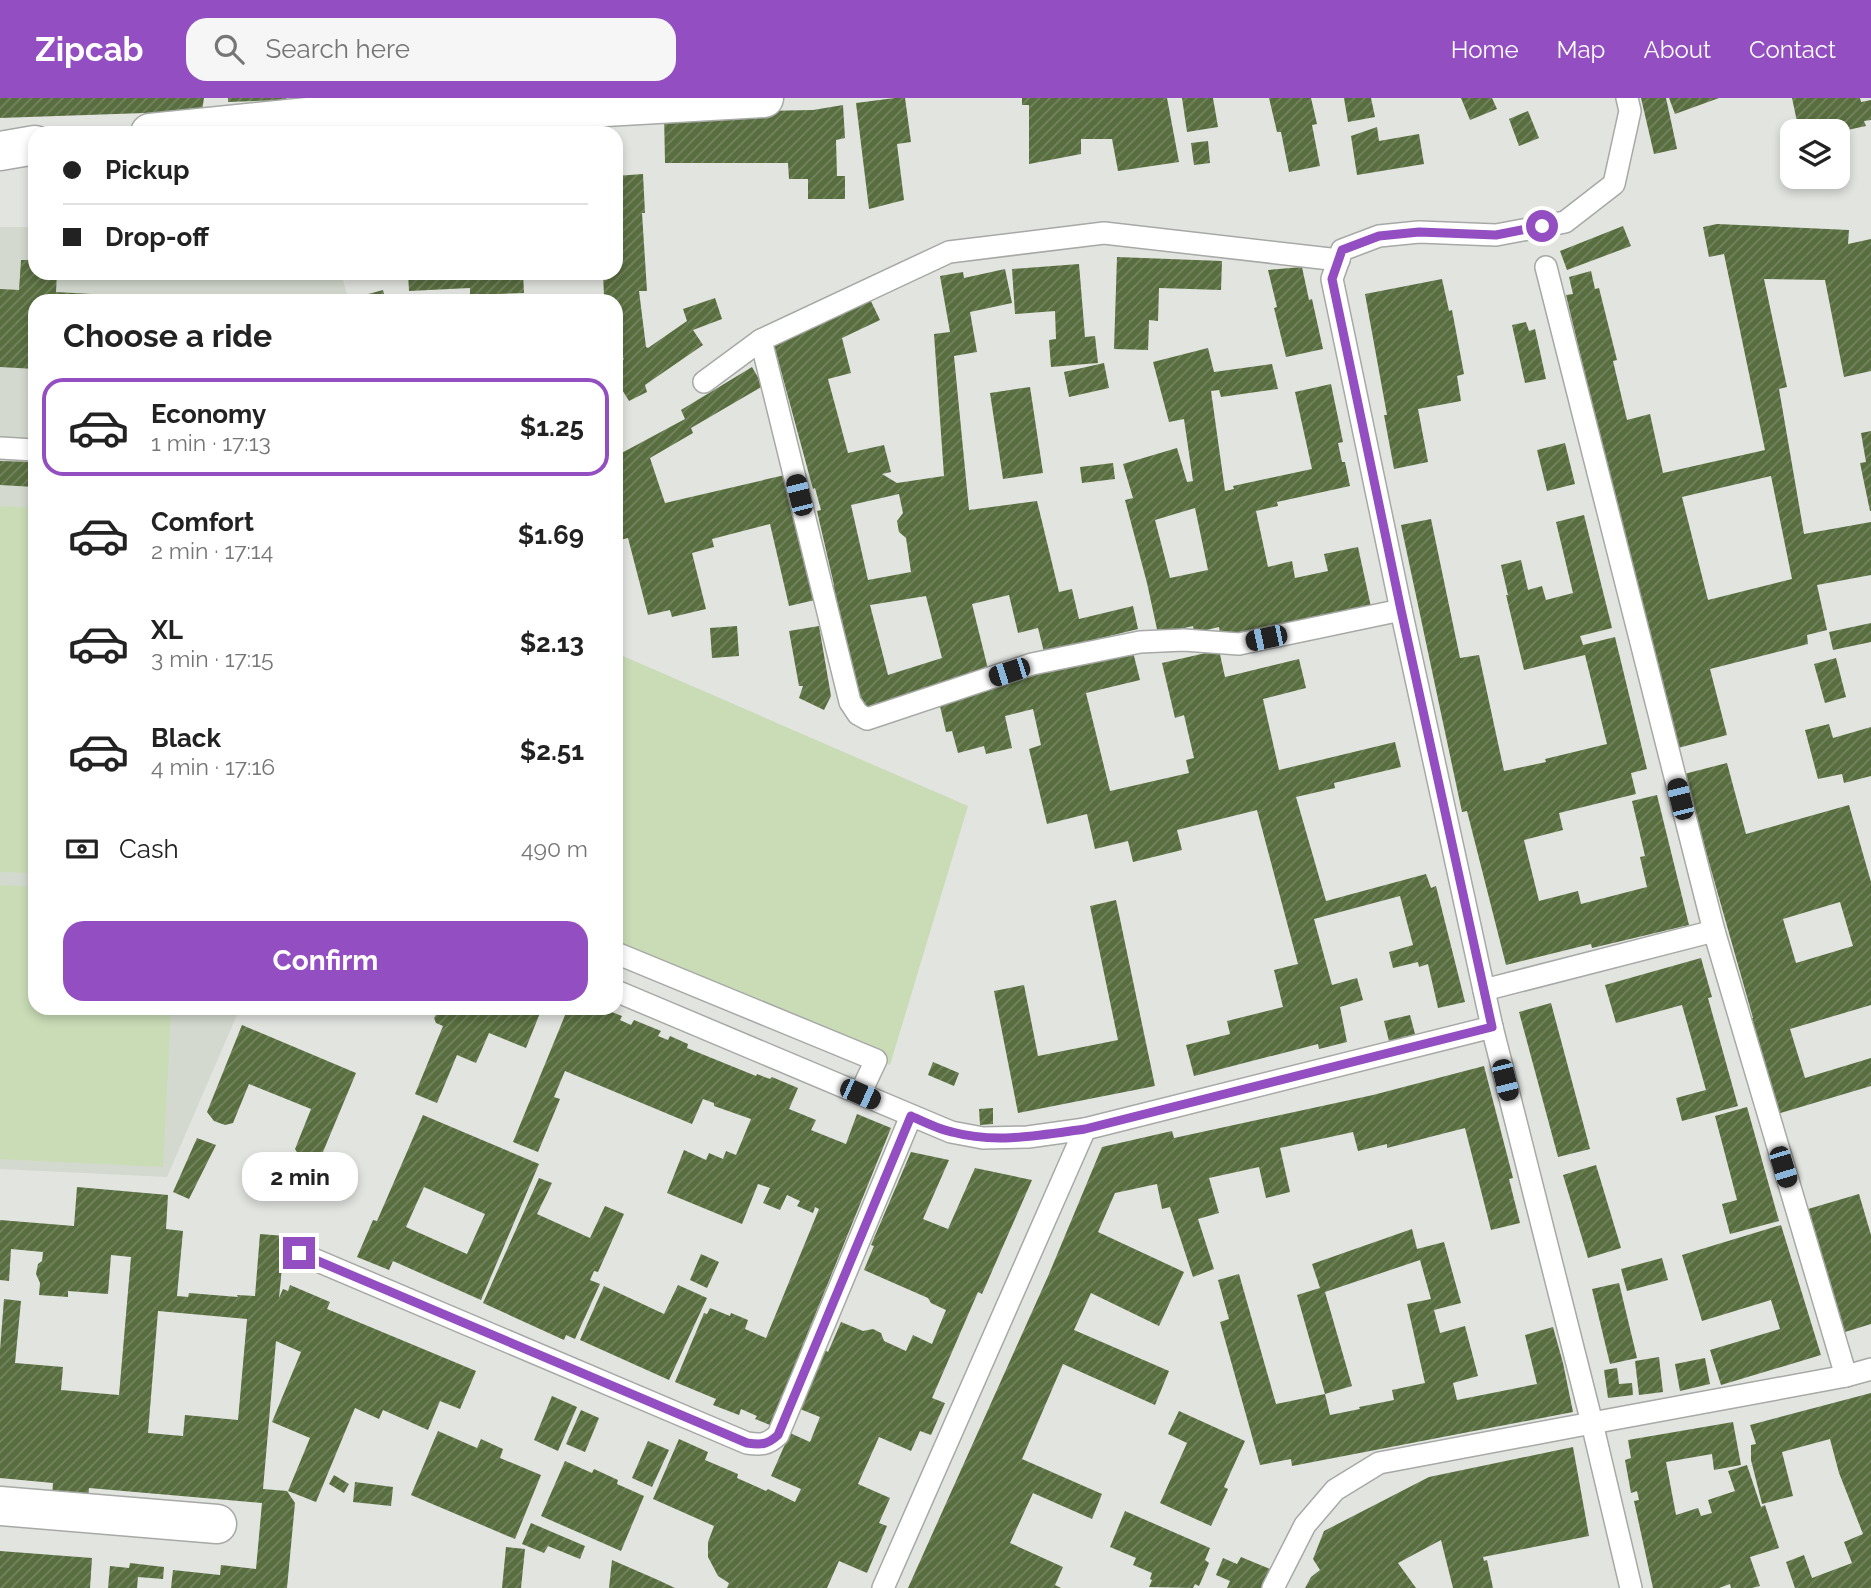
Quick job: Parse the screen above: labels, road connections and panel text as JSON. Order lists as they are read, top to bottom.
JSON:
{
  "page": {
    "header": "Zipcab",
    "search": "Search here",
    "nav": [
      "Home",
      "Map",
      "About",
      "Contact"
    ],
    "banner": ["Pickup", "Drop-off"],
    "heading": "Choose a ride",
    "list": [
      {
        "name": "Economy",
        "note": "1 min · 17:13",
        "value": "$1.25"
      },
      {
        "name": "Comfort",
        "note": "2 min · 17:14",
        "value": "$1.69"
      },
      {
        "name": "XL",
        "note": "3 min · 17:15",
        "value": "$2.13"
      },
      {
        "name": "Black",
        "note": "4 min · 17:16",
        "value": "$2.51"
      }
    ],
    "pay": ["Cash", "490 m"],
    "buttons": "Confirm",
    "bubble": "2 min"
  }
}
